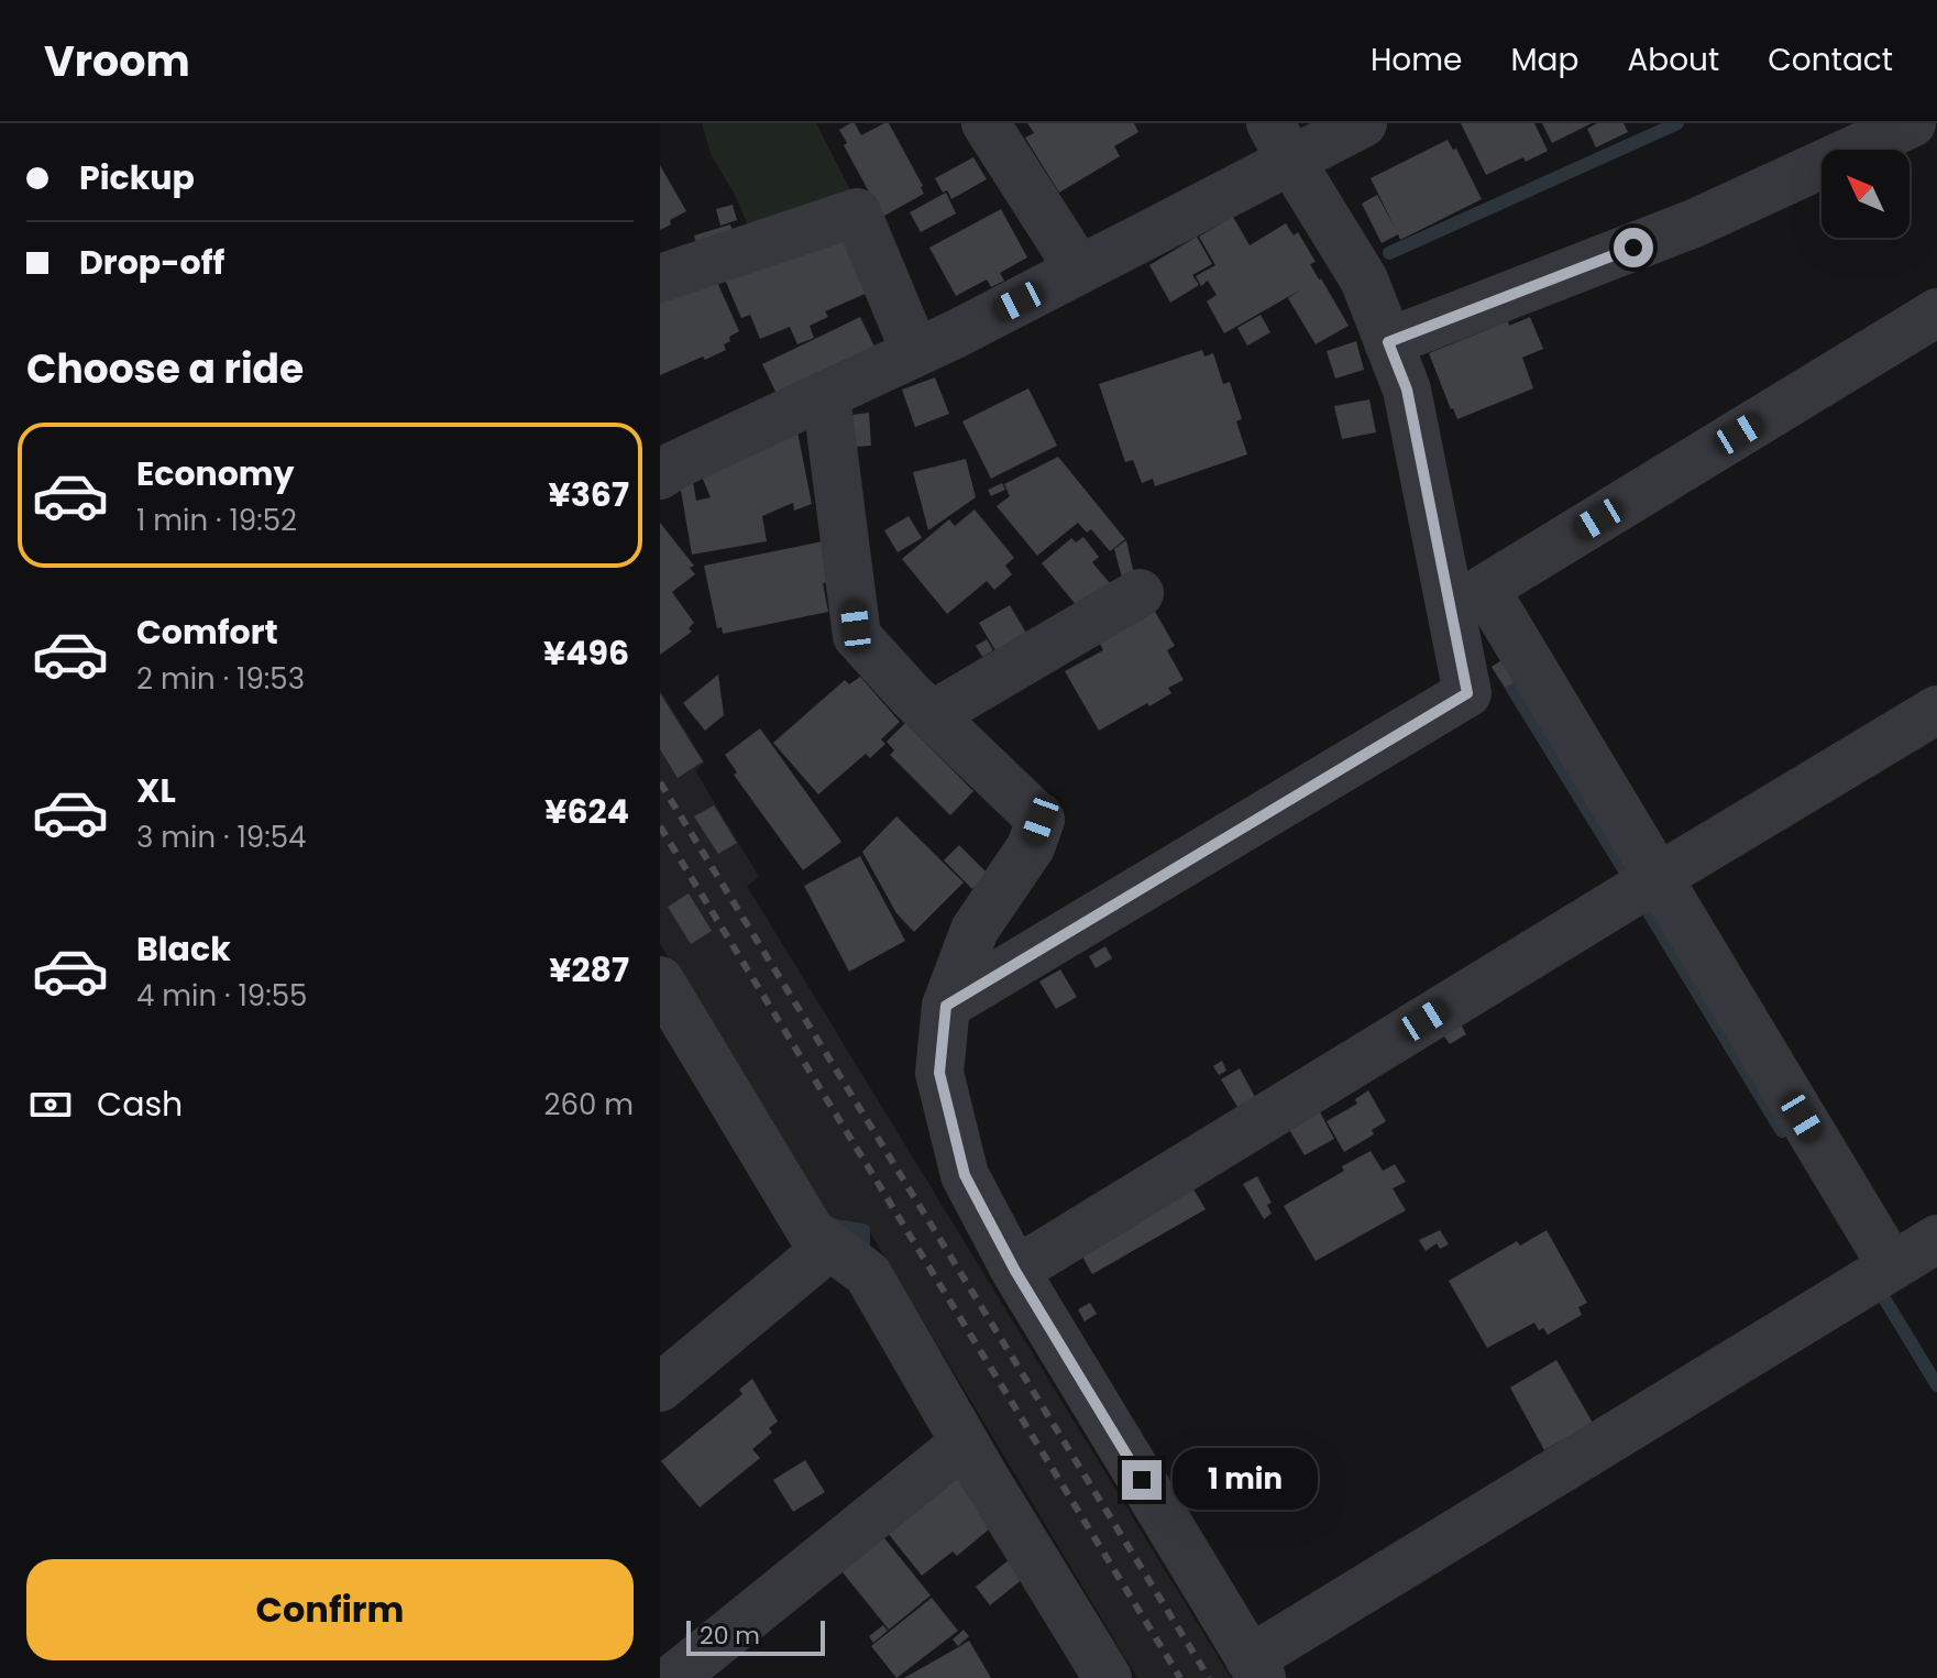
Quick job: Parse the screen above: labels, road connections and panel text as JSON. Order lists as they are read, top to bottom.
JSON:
{
  "scale_bar": "20 m",
  "north": "top left",
  "page": {
    "header": "Vroom",
    "nav": [
      "Home",
      "Map",
      "About",
      "Contact"
    ],
    "banner": ["Pickup", "Drop-off"],
    "heading": "Choose a ride",
    "list": [
      {
        "name": "Economy",
        "note": "1 min · 19:52",
        "value": "¥367"
      },
      {
        "name": "Comfort",
        "note": "2 min · 19:53",
        "value": "¥496"
      },
      {
        "name": "XL",
        "note": "3 min · 19:54",
        "value": "¥624"
      },
      {
        "name": "Black",
        "note": "4 min · 19:55",
        "value": "¥287"
      }
    ],
    "pay": ["Cash", "260 m"],
    "bubble": "1 min",
    "buttons": "Confirm",
    "scale": "20 m"
  }
}
